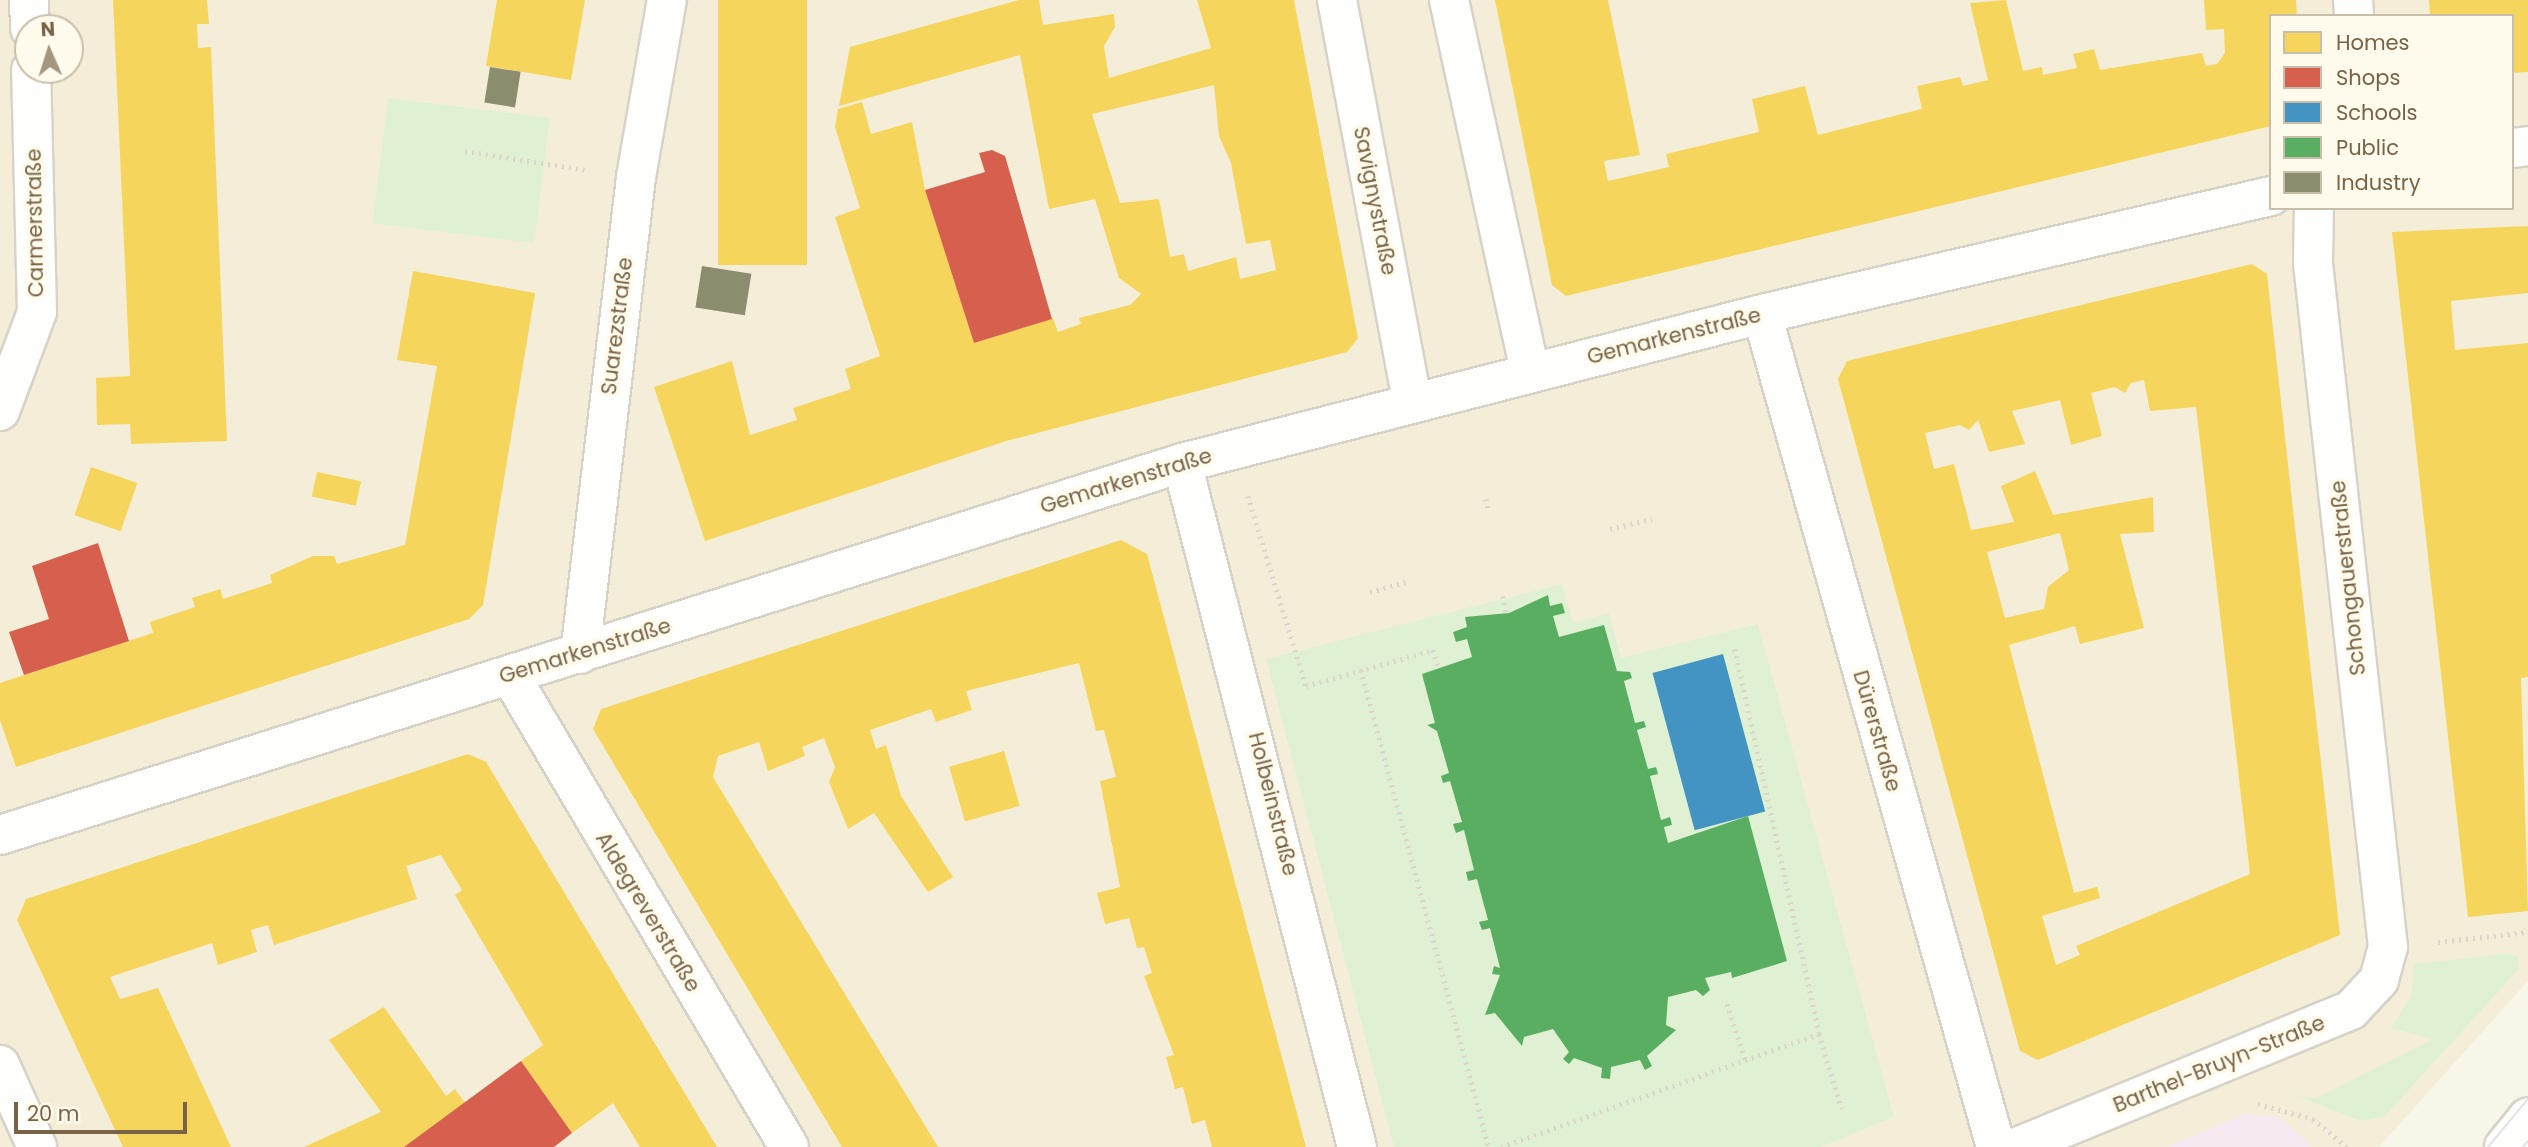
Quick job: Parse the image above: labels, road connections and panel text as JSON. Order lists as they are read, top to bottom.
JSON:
{
  "streets": {
    "street": [
      "Savignystraße",
      "Carmerstraße",
      "Suarezstraße",
      "Gemarkenstraße",
      "Schongauerstraße",
      "Dürerstraße",
      "Holbeinstraße",
      "Aldegreverstraße",
      "Barthel-Bruyn-Straße"
    ]
  },
  "crossings": [
    ["Savignystraße", "Gemarkenstraße"],
    ["Suarezstraße", "Gemarkenstraße"],
    ["Gemarkenstraße", "Dürerstraße"],
    ["Gemarkenstraße", "Holbeinstraße"],
    ["Gemarkenstraße", "Aldegreverstraße"],
    ["Schongauerstraße", "Barthel-Bruyn-Straße"]
  ],
  "legend": [
    "Homes",
    "Shops",
    "Schools",
    "Public",
    "Industry"
  ],
  "scale_bar": "20 m",
  "north": "top"
}
